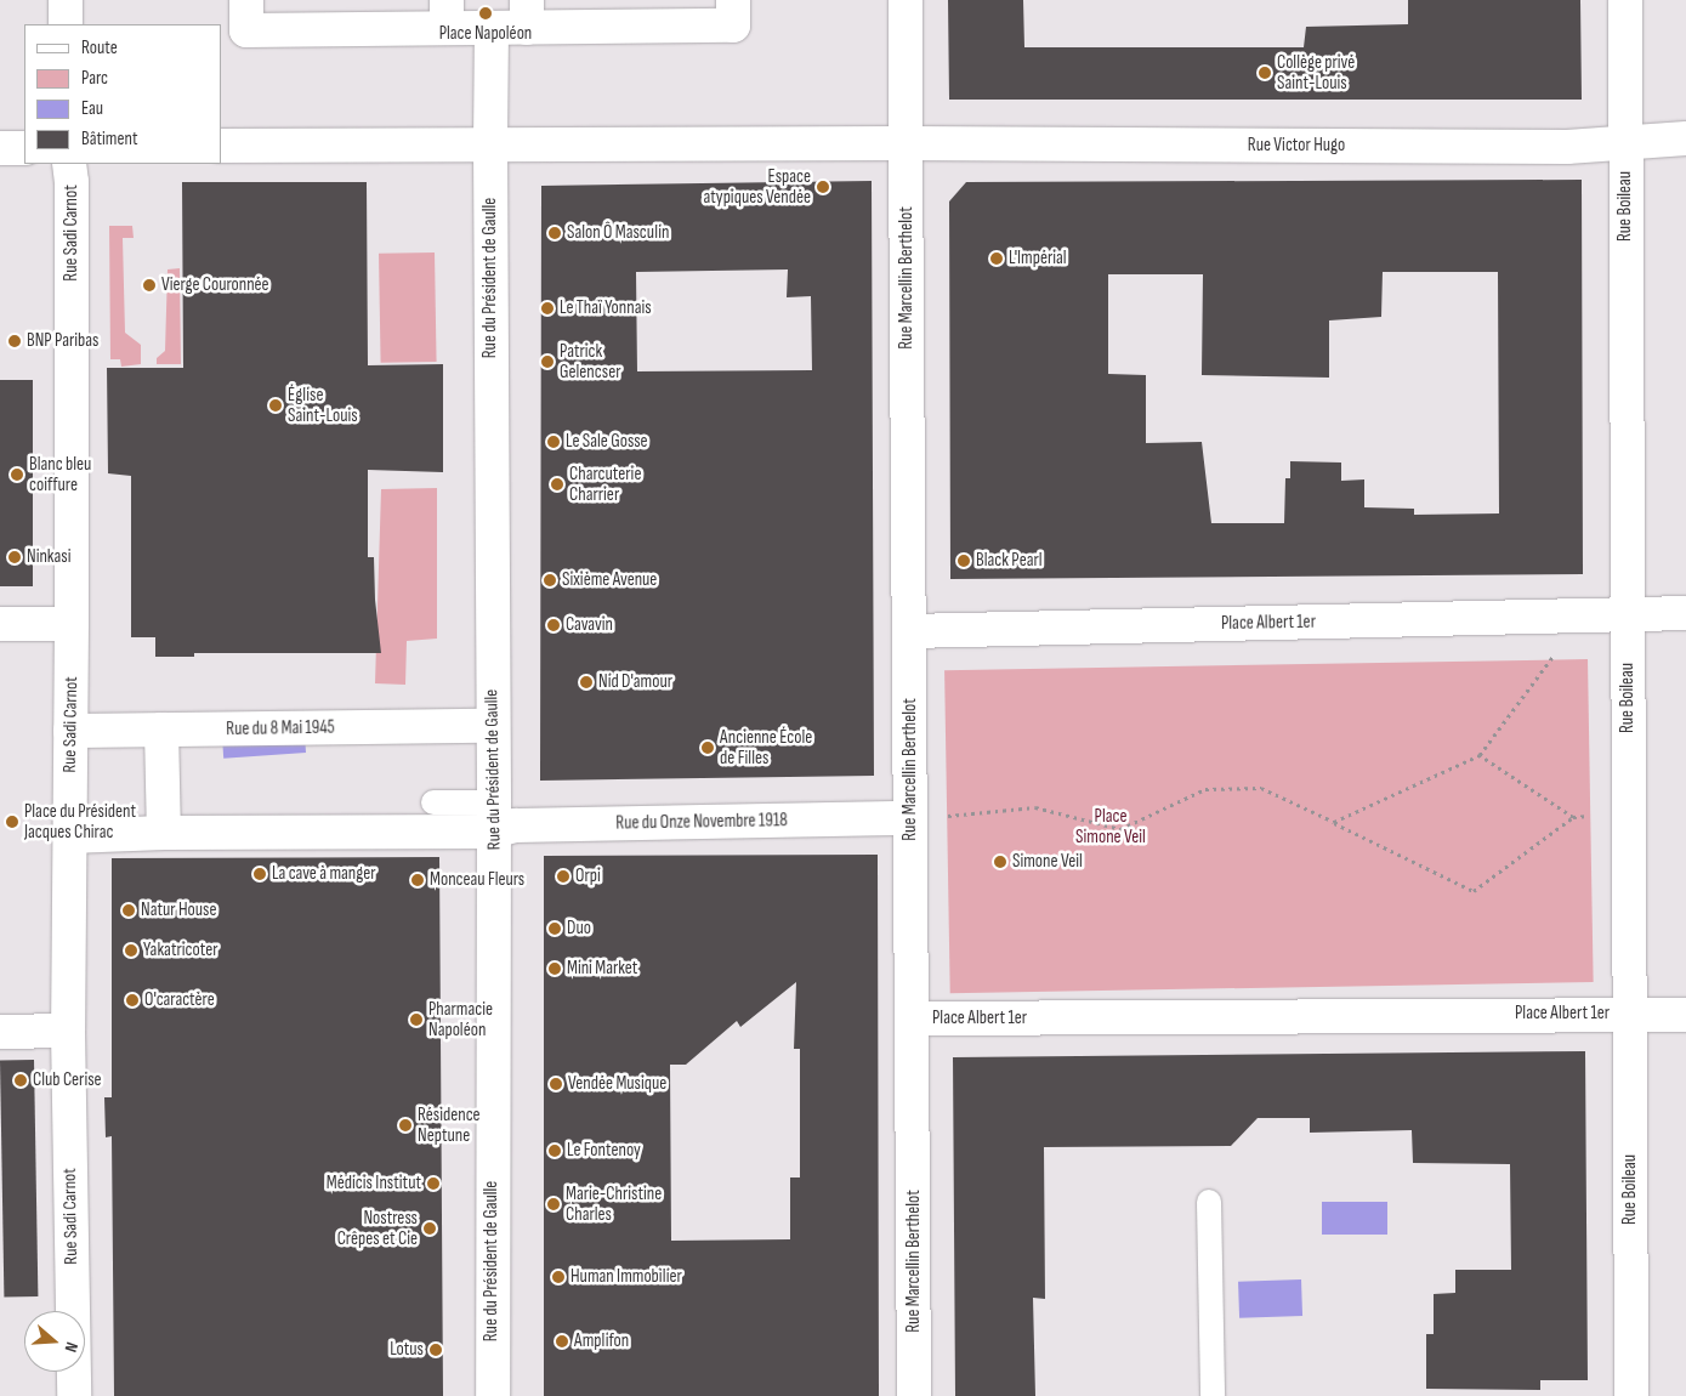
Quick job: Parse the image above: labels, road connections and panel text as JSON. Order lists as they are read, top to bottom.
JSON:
{
  "streets": {
    "street": [
      "Rue Victor Hugo",
      "Rue Boileau",
      "Rue Sadi Carnot",
      "Rue du Président de Gaulle",
      "Rue Marcellin Berthelot",
      "Place Albert 1er",
      "Rue du 8 Mai 1945",
      "Rue du Onze Novembre 1918"
    ]
  },
  "crossings": [
    ["Rue Victor Hugo", "Rue Boileau"],
    ["Rue Victor Hugo", "Rue Marcellin Berthelot"],
    ["Rue Boileau", "Place Albert 1er"],
    ["Rue Sadi Carnot", "Rue du 8 Mai 1945"],
    ["Rue Sadi Carnot", "Rue du Onze Novembre 1918"],
    ["Rue du Président de Gaulle", "Rue du 8 Mai 1945"],
    ["Rue du Président de Gaulle", "Rue du Onze Novembre 1918"],
    ["Rue Marcellin Berthelot", "Place Albert 1er"],
    ["Rue Marcellin Berthelot", "Rue du Onze Novembre 1918"]
  ],
  "parks": ["Place Simone Veil"],
  "places": [
    "Place Napoléon",
    "Collège privé Saint-Louis",
    "Espace atypiques Vendée",
    "Salon Ô Masculin",
    "L'Impérial",
    "Vierge Couronnée",
    "Le Thaï Yonnais",
    "BNP Paribas",
    "Patrick Gelencser",
    "Église Saint-Louis",
    "Le Sale Gosse",
    "Blanc bleu coiffure",
    "Charcuterie Charrier",
    "Ninkasi",
    "Black Pearl",
    "Sixième Avenue",
    "Cavavin",
    "Nid D'amour",
    "Ancienne École de Filles",
    "Place du Président Jacques Chirac",
    "Simone Veil",
    "La cave à manger",
    "Orpi",
    "Monceau Fleurs",
    "Natur House",
    "Duo",
    "Yakatricoter",
    "Mini Market",
    "O'caractère",
    "Pharmacie Napoléon",
    "Club Cerise",
    "Vendée Musique",
    "Résidence Neptune",
    "Le Fontenoy",
    "Médicis Institut",
    "Marie-Christine Charles",
    "Nostress Crêpes et Cie",
    "Human Immobilier",
    "Amplifon",
    "Lotus"
  ],
  "legend": [
    "Route",
    "Parc",
    "Eau",
    "Bâtiment"
  ],
  "north": "right"
}
